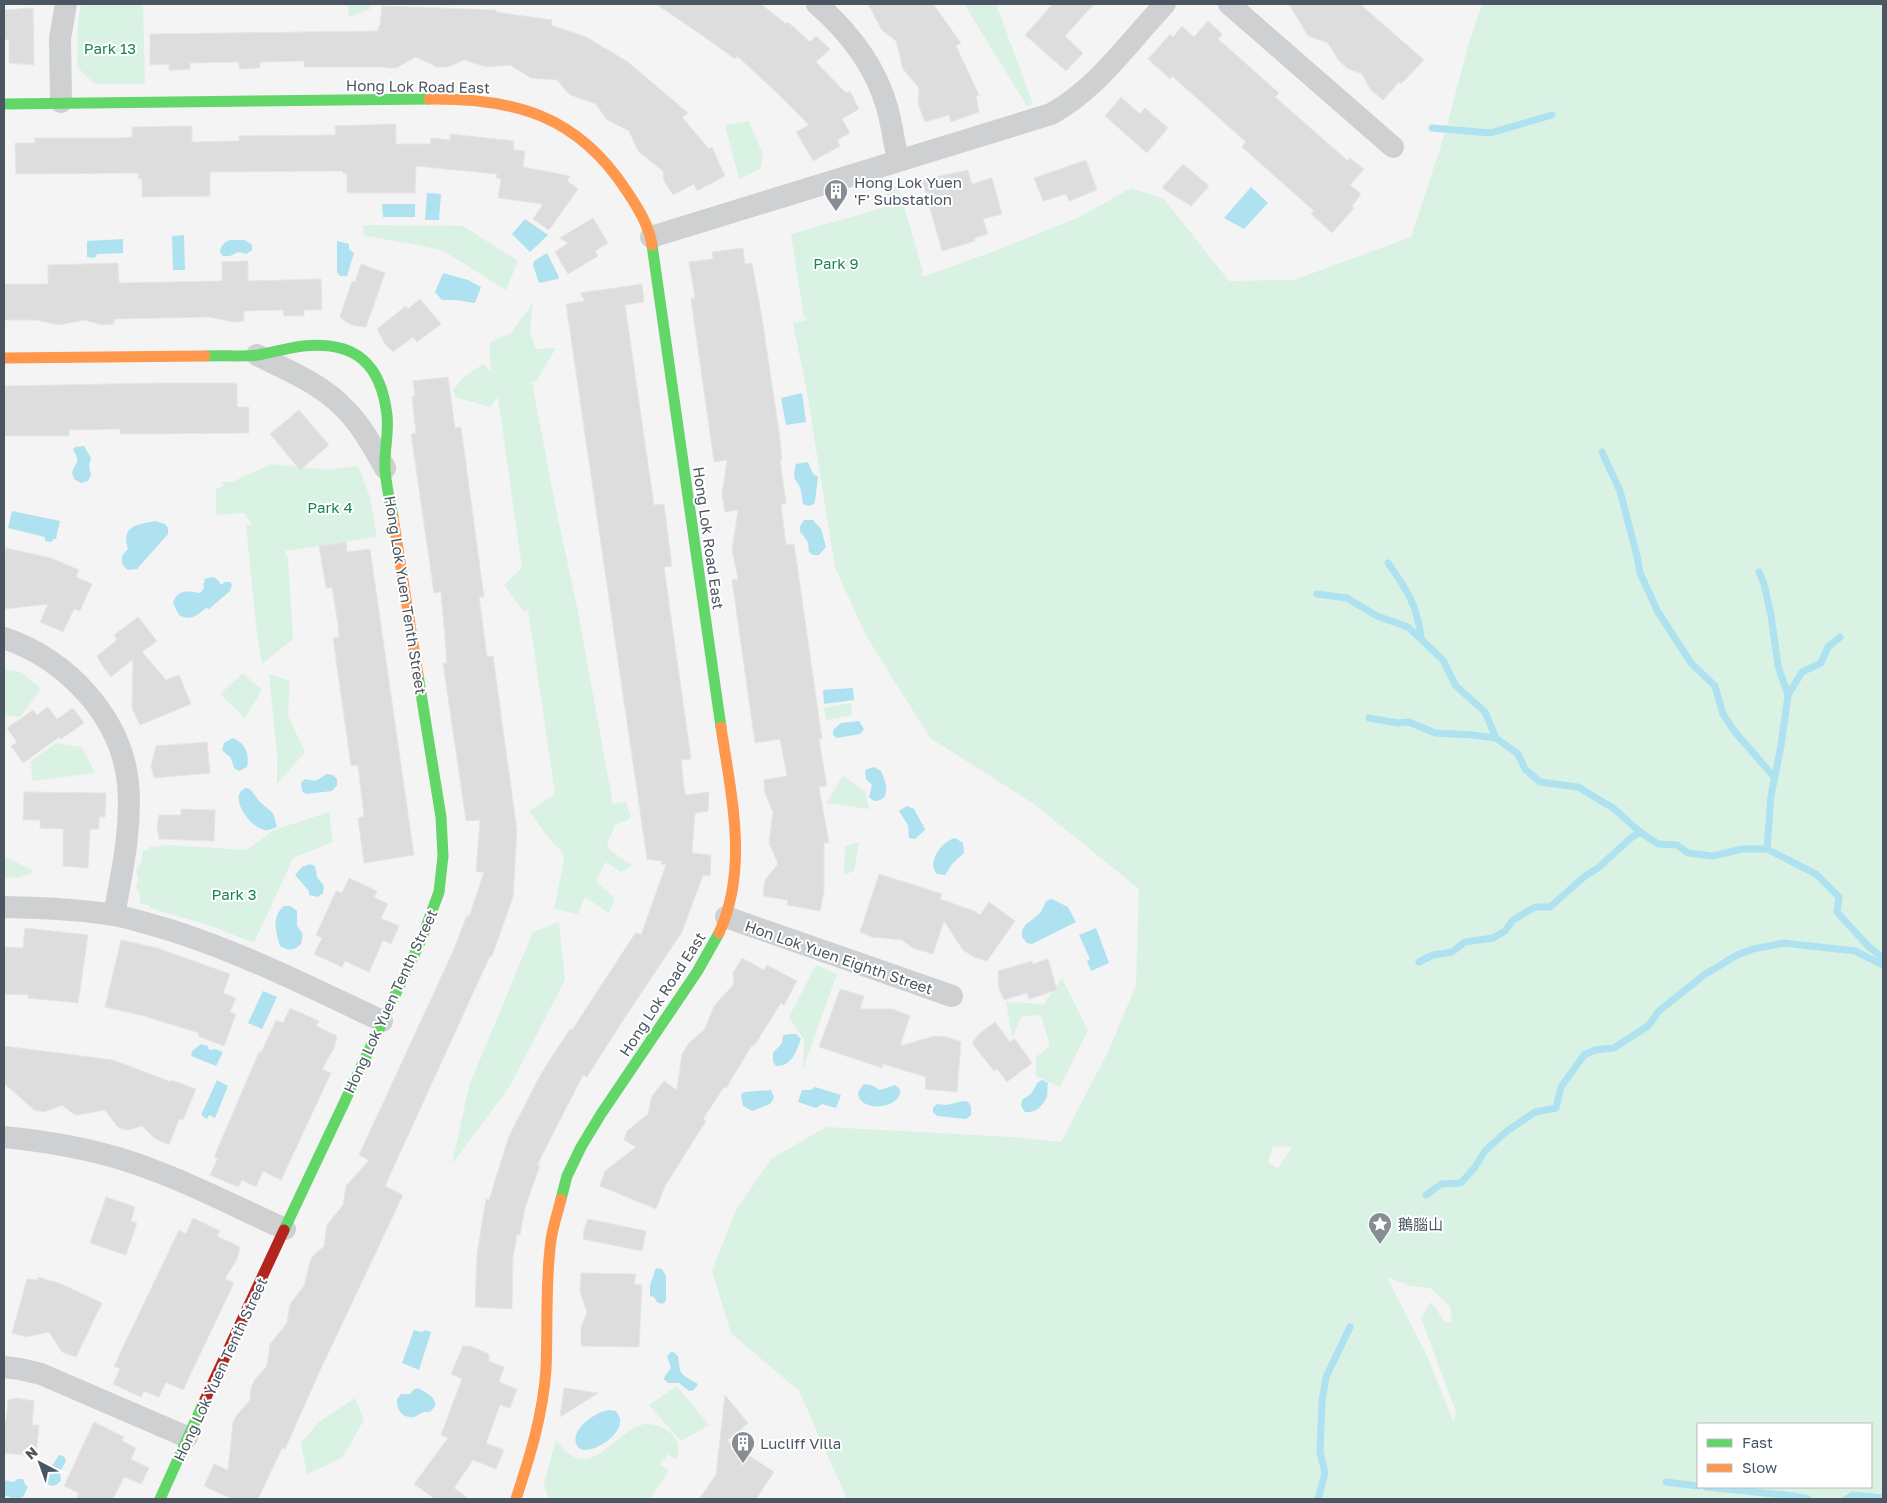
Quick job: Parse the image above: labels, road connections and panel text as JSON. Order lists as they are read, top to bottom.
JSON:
{
  "streets": {
    "street": ["Hong Lok Road East", "Hong Lok Yuen Tenth Street", "Hon Lok Yuen Eighth Street"]
  },
  "crossings": [
    ["Hong Lok Road East", "Hon Lok Yuen Eighth Street"]
  ],
  "parks": [
    "Park 13",
    "Park 9",
    "Park 4",
    "Park 3"
  ],
  "places": {
    "building": ["Hong Lok Yuen 'F' Substation", "Lucliff Villa"],
    "place": ["鵝腦山"]
  },
  "legend": ["Fast", "Slow"],
  "north": "top left"
}
